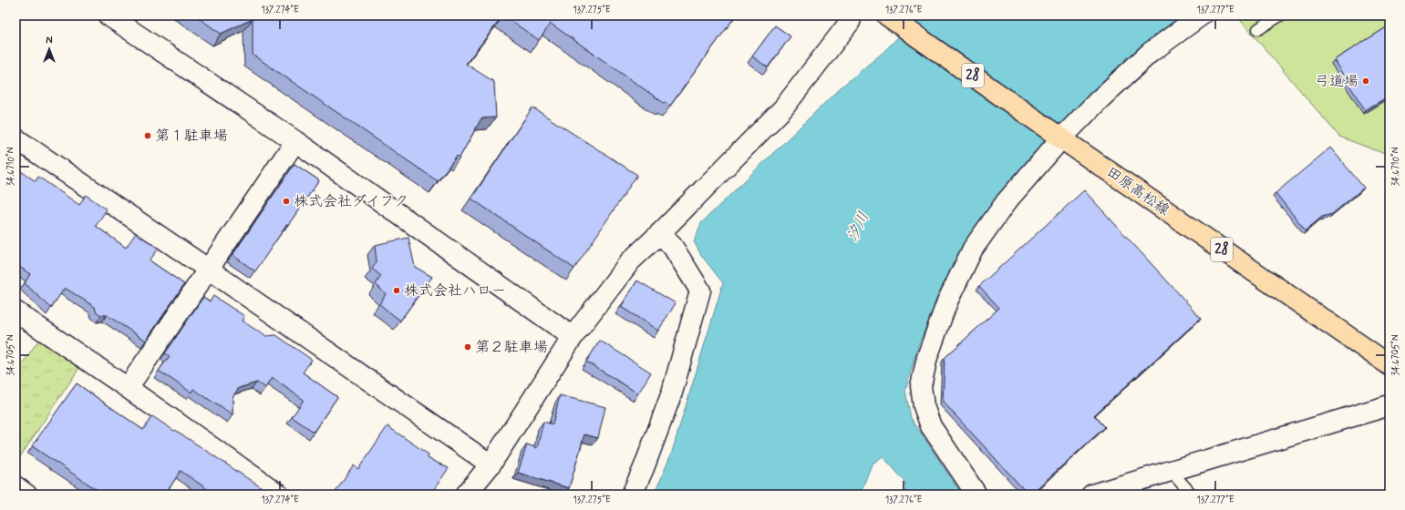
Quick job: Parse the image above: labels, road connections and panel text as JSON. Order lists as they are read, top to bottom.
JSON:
{
  "streets": {
    "main road": ["28", "田原高松線"]
  },
  "water": ["汐川"],
  "places": [
    "弓道場",
    "第１駐車場",
    "株式会社ダイフク",
    "株式会社ハロー",
    "第２駐車場"
  ],
  "north": "top",
  "coordinates": [
    "137.274°E",
    "137.275°E",
    "137.276°E",
    "137.277°E",
    "34.6710°N",
    "34.6705°N"
  ]
}
